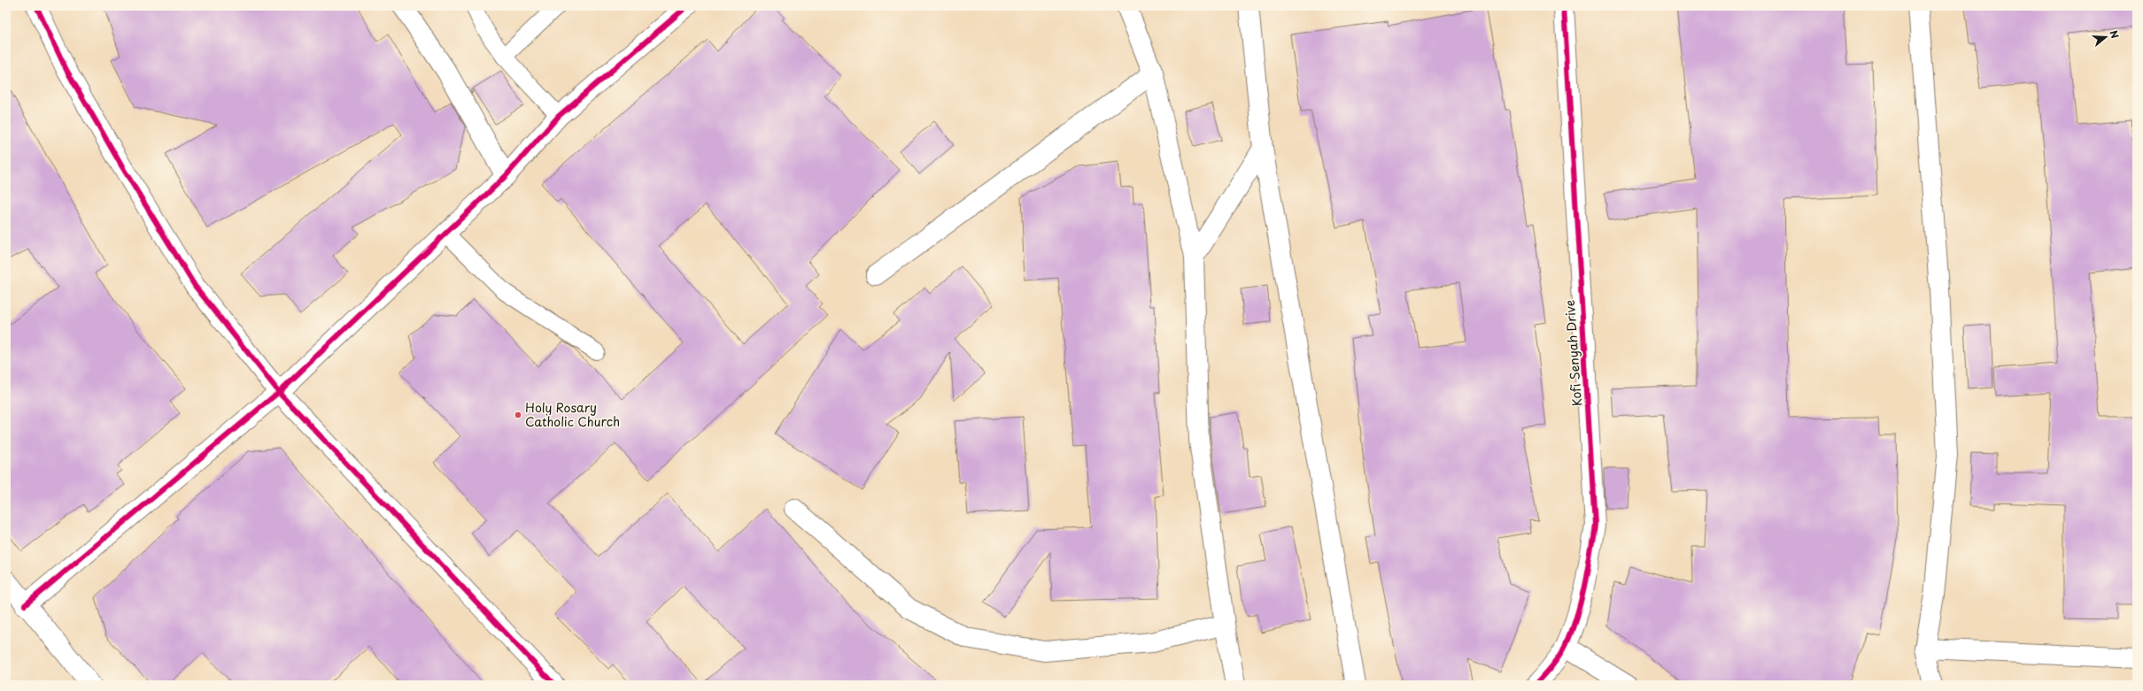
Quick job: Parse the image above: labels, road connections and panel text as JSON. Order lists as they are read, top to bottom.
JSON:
{
  "streets": {
    "street": ["Kofi Senyah Drive"]
  },
  "places": ["Holy Rosary Catholic Church"],
  "north": "right"
}
